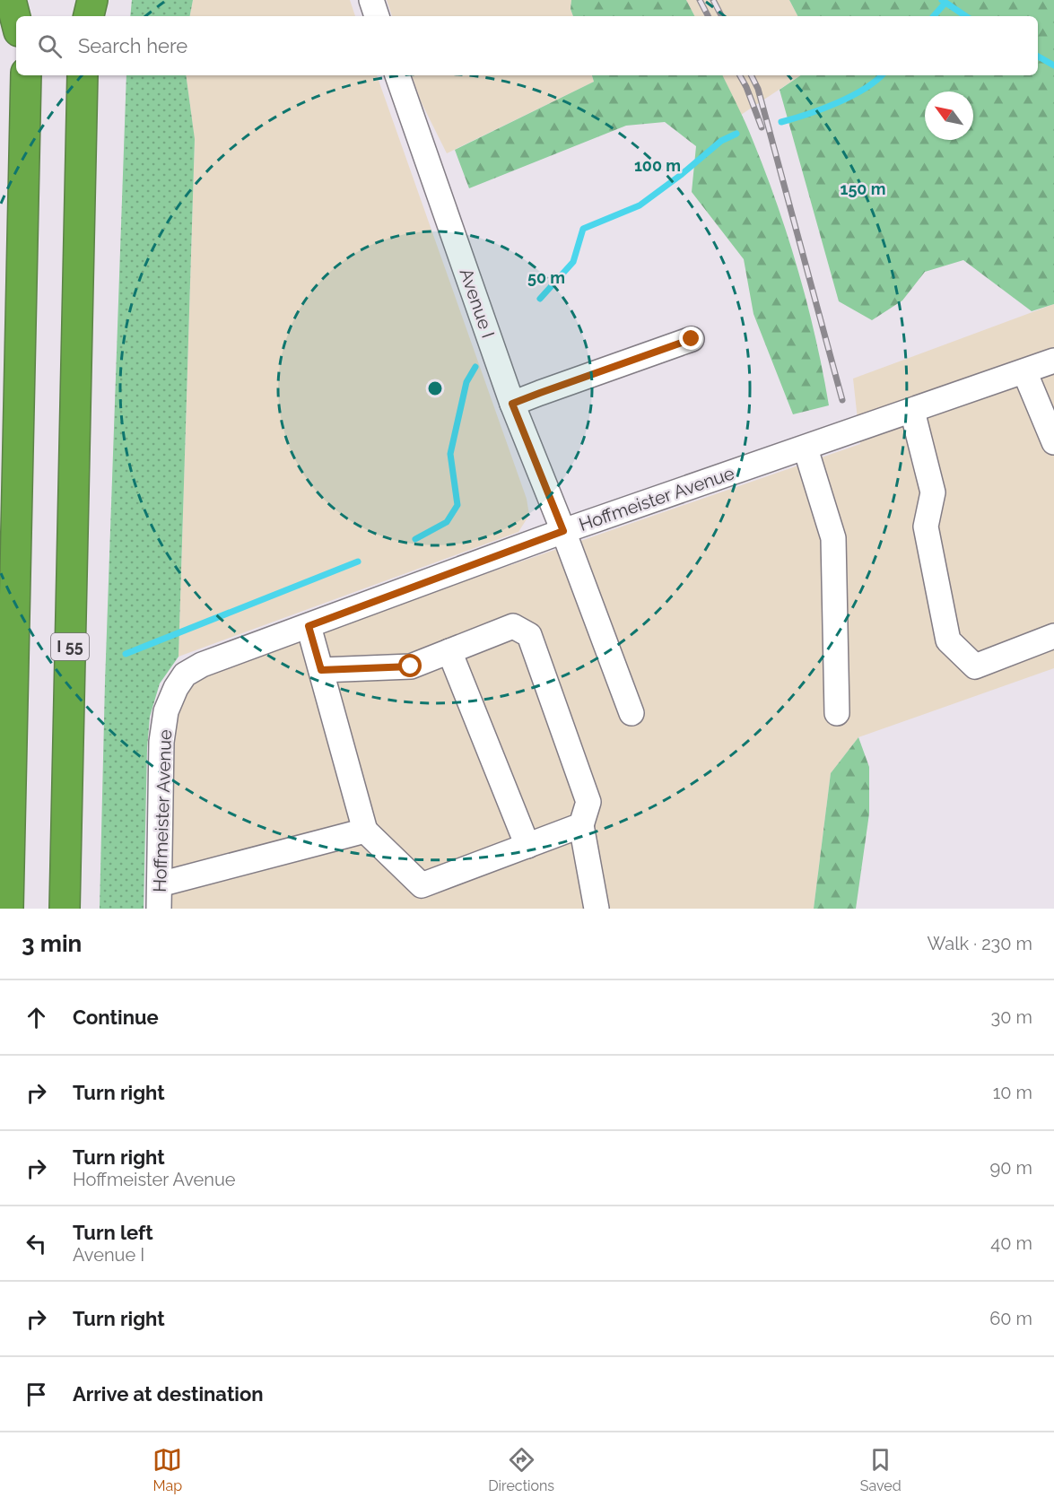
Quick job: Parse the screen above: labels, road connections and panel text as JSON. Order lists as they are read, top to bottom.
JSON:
{
  "streets": {
    "highway": ["I 55"],
    "street": ["Avenue I", "Hoffmeister Avenue"]
  },
  "crossings": [
    ["Avenue I", "Hoffmeister Avenue"]
  ],
  "north": "top left",
  "page": {
    "search": "Search here",
    "heading": ["3 min", "Walk · 230 m"],
    "list": [
      ["Continue", "30 m"],
      ["Turn right", "10 m"],
      ["Turn right", "Hoffmeister Avenue", "90 m"],
      ["Turn left", "Avenue I", "40 m"],
      ["Turn right", "60 m"],
      "Arrive at destination"
    ],
    "nav": ["Map", "Directions", "Saved"]
  },
  "rings": ["100 m", "150 m", "50 m"]
}
